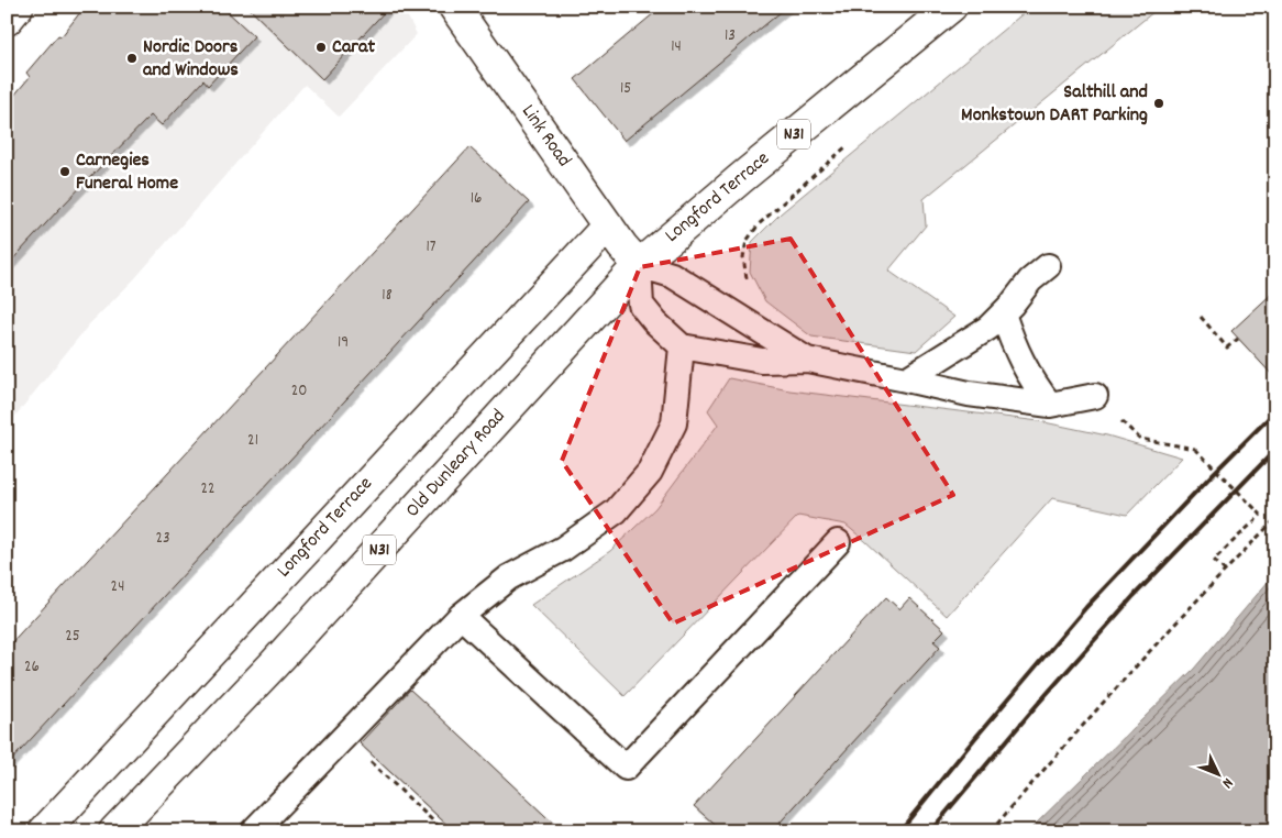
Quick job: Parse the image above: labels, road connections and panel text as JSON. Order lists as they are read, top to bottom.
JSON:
{
  "streets": {
    "main road": [
      "N31",
      "Link Road",
      "Longford Terrace",
      "Old Dunleary Road"
    ]
  },
  "crossings": [
    ["Link Road", "Longford Terrace"],
    ["Link Road", "Old Dunleary Road"],
    ["Longford Terrace", "Old Dunleary Road"]
  ],
  "places": [
    "Carat",
    "Nordic Doors and Windows",
    "Salthill and Monkstown DART Parking",
    "Carnegies Funeral Home"
  ],
  "house_numbers": [
    "13",
    "14",
    "15",
    "16",
    "17",
    "18",
    "19",
    "20",
    "21",
    "22",
    "23",
    "24",
    "25",
    "26"
  ],
  "north": "bottom right"
}
